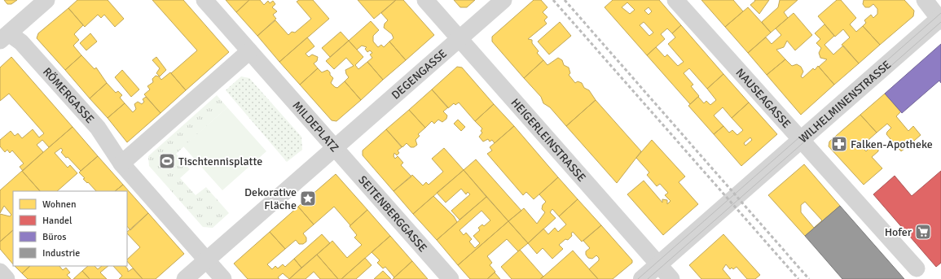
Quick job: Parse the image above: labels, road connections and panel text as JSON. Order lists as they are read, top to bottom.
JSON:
{
  "streets": {
    "street": [
      "DEGENGASSE",
      "RÖMERGASSE",
      "NAUSEAGASSE",
      "WILHELMINENSTRASSE",
      "MILDEPLATZ",
      "HEIGERLEINSTRASSE",
      "SEITENBERGGASSE"
    ]
  },
  "crossings": [
    ["DEGENGASSE", "MILDEPLATZ"],
    ["DEGENGASSE", "HEIGERLEINSTRASSE"],
    ["DEGENGASSE", "SEITENBERGGASSE"],
    ["NAUSEAGASSE", "WILHELMINENSTRASSE"],
    ["WILHELMINENSTRASSE", "HEIGERLEINSTRASSE"],
    ["MILDEPLATZ", "SEITENBERGGASSE"]
  ],
  "places": {
    "pharmacy": ["Falken-Apotheke"],
    "sports": ["Tischtennisplatte"],
    "place": ["Dekorative Fläche"],
    "supermarket": ["Hofer"]
  },
  "legend": [
    "Wohnen",
    "Handel",
    "Büros",
    "Industrie"
  ]
}
